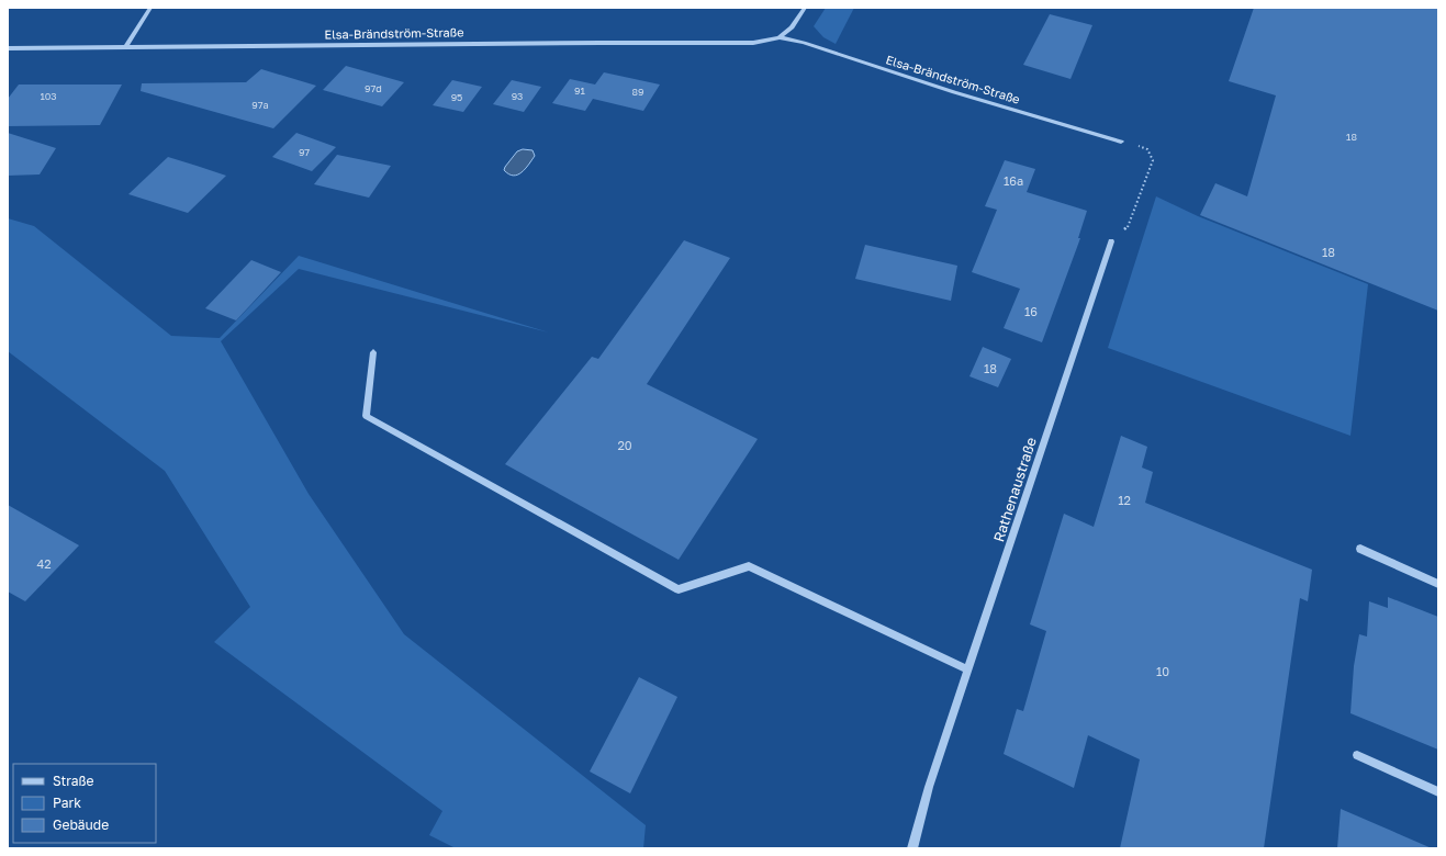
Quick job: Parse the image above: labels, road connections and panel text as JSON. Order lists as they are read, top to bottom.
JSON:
{
  "streets": {
    "street": ["Elsa-Brändström-Straße", "Rathenaustraße"]
  },
  "house_numbers": [
    "97d",
    "91",
    "89",
    "103",
    "93",
    "95",
    "97a",
    "18",
    "97",
    "16a",
    "18",
    "16",
    "18",
    "20",
    "12",
    "42",
    "10"
  ],
  "legend": ["Straße", "Park", "Gebäude"]
}
